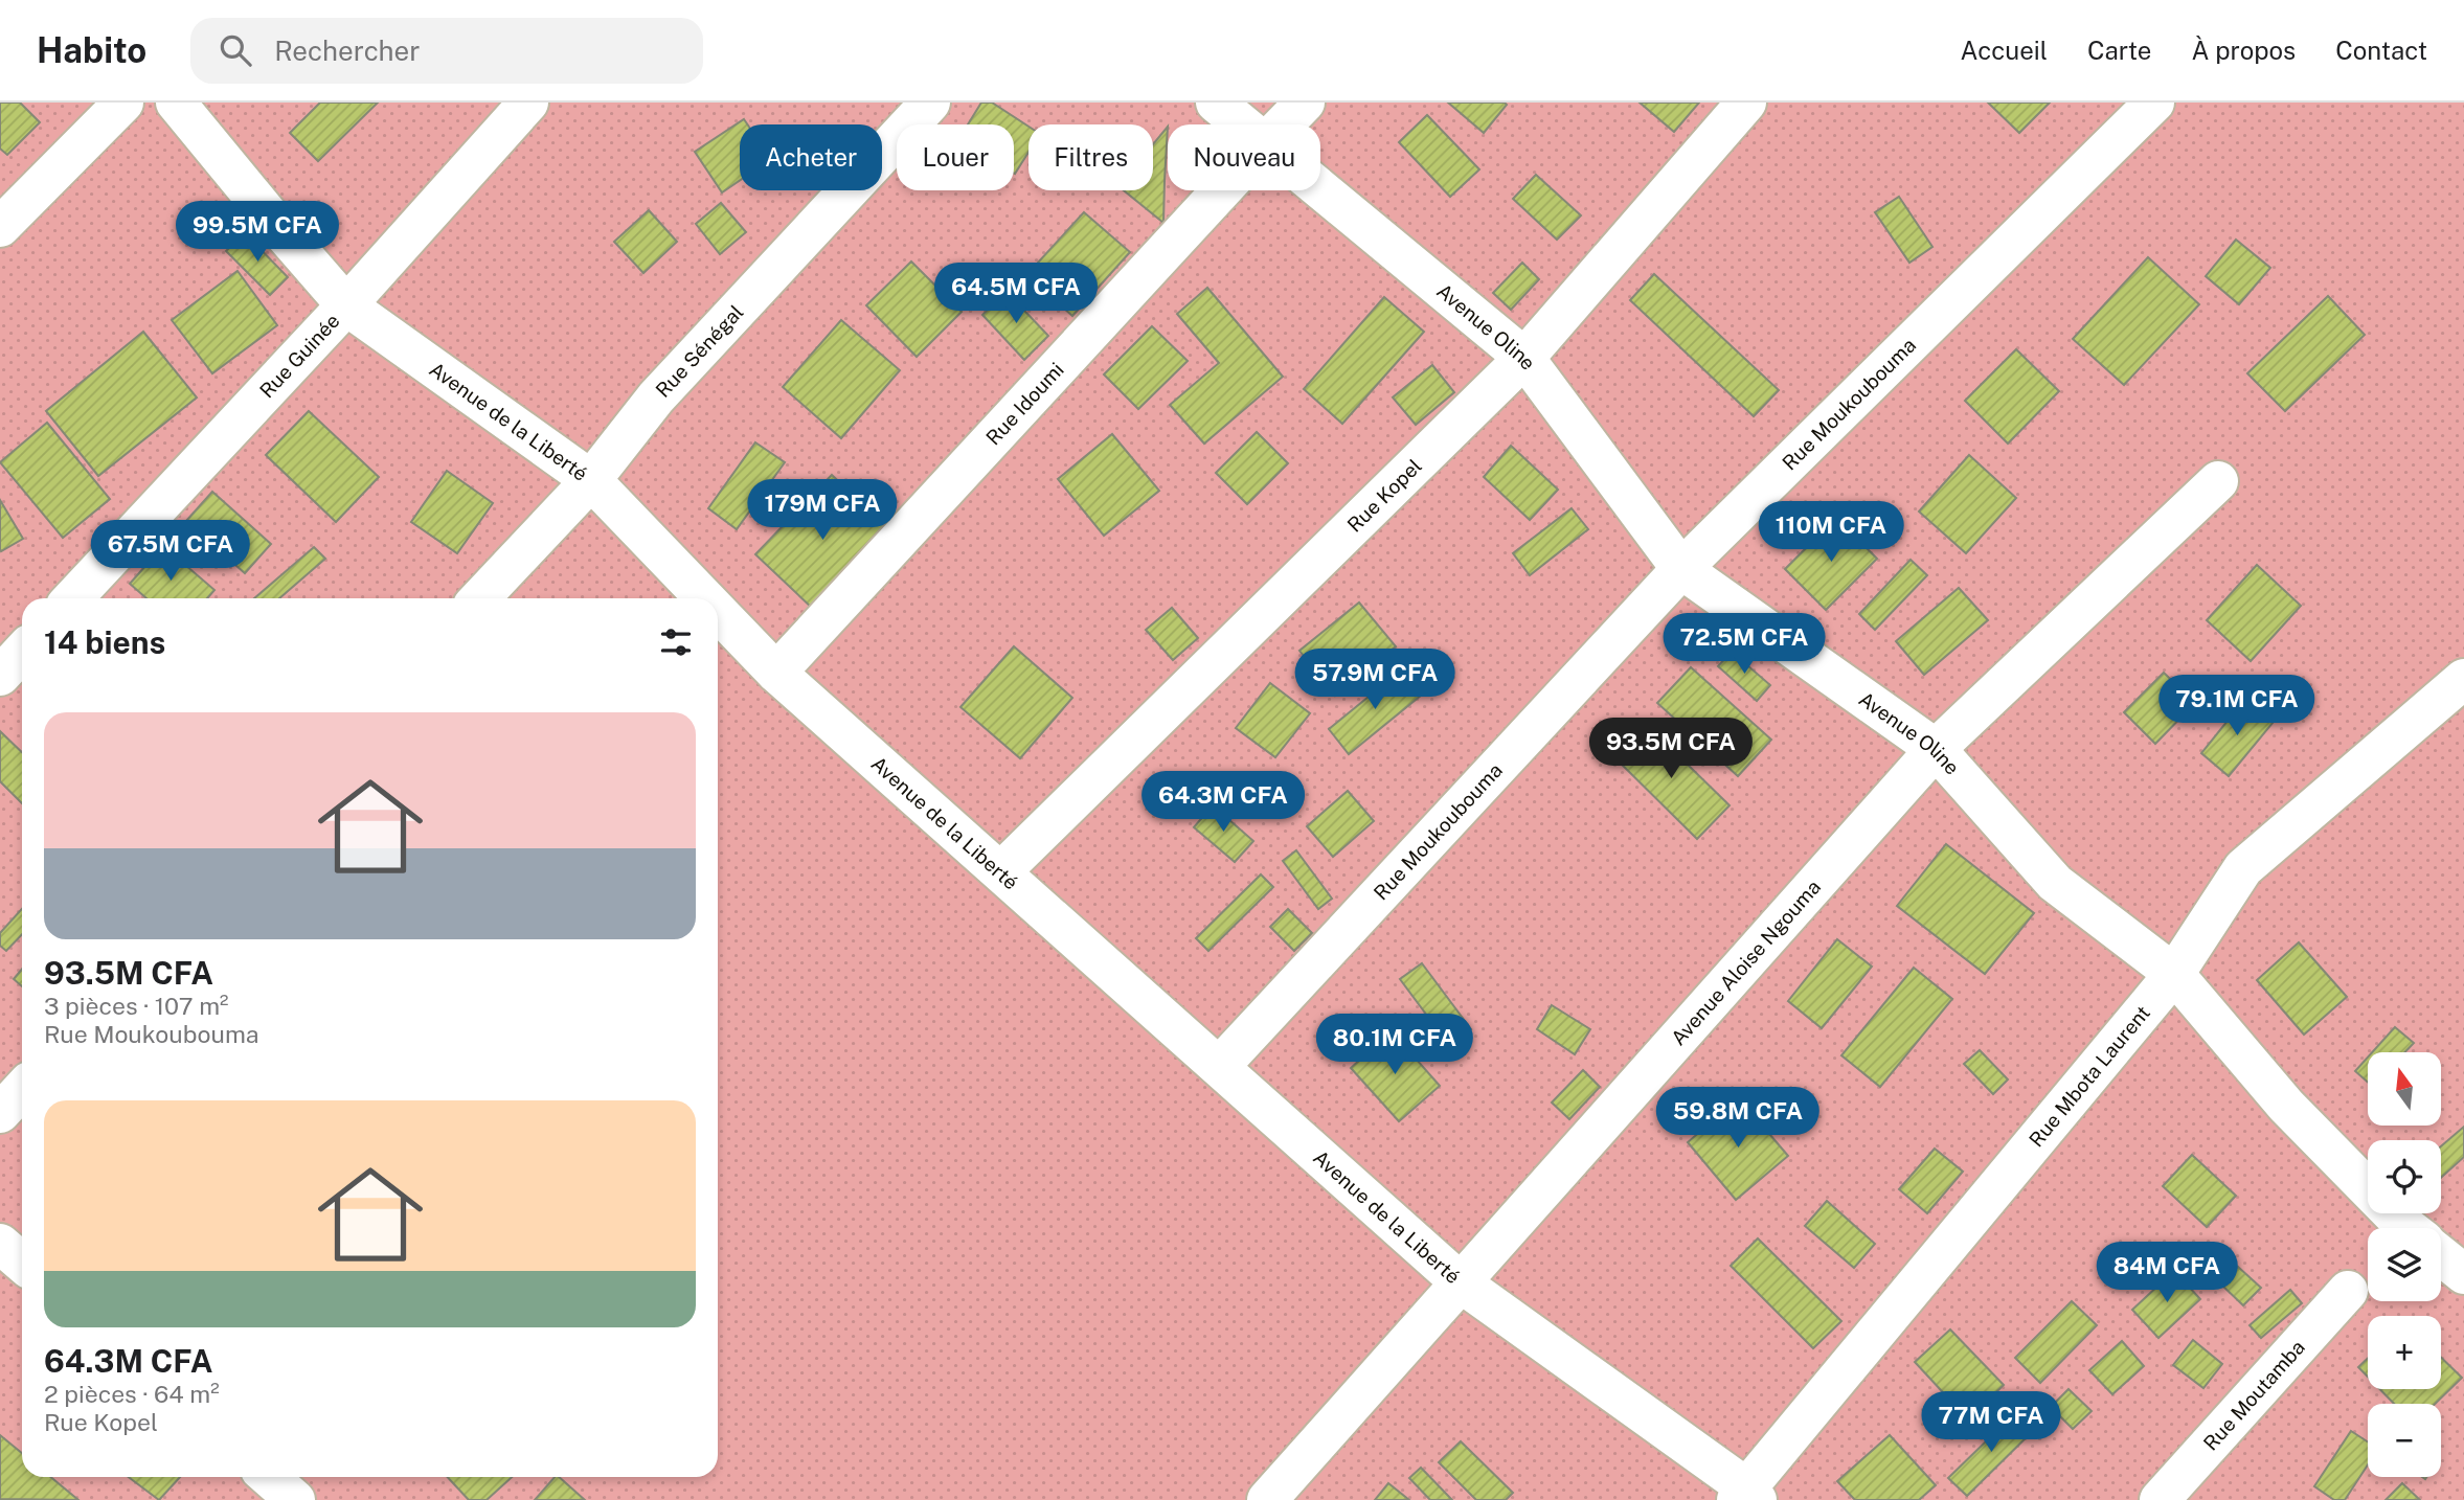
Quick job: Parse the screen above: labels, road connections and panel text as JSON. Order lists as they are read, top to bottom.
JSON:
{
  "streets": {
    "street": [
      "Avenue Oline",
      "Rue Sénégal",
      "Rue Guinée",
      "Rue Idoumi",
      "Rue Moukoubouma",
      "Avenue de la Liberté",
      "Rue Kopel",
      "Avenue Aloise Ngouma",
      "Rue Mbota Laurent",
      "Rue Moutamba"
    ]
  },
  "crossings": [
    ["Avenue Oline", "Rue Moukoubouma"],
    ["Avenue Oline", "Rue Kopel"],
    ["Avenue Oline", "Avenue Aloise Ngouma"],
    ["Avenue Oline", "Rue Mbota Laurent"],
    ["Rue Sénégal", "Avenue de la Liberté"],
    ["Rue Guinée", "Avenue de la Liberté"],
    ["Rue Idoumi", "Avenue de la Liberté"],
    ["Rue Moukoubouma", "Avenue de la Liberté"],
    ["Avenue de la Liberté", "Rue Kopel"],
    ["Avenue de la Liberté", "Avenue Aloise Ngouma"],
    ["Avenue de la Liberté", "Rue Mbota Laurent"]
  ],
  "north": "top",
  "page": {
    "header": "Habito",
    "search": "Rechercher",
    "nav": [
      "Accueil",
      "Carte",
      "À propos",
      "Contact"
    ],
    "chip": [
      "Acheter",
      "Louer",
      "Filtres",
      "Nouveau"
    ],
    "price": [
      "99.5M CFA",
      "64.5M CFA",
      "179M CFA",
      "110M CFA",
      "67.5M CFA",
      "72.5M CFA",
      "57.9M CFA",
      "79.1M CFA",
      "93.5M CFA",
      "64.3M CFA",
      "80.1M CFA",
      "59.8M CFA",
      "84M CFA",
      "77M CFA"
    ],
    "heading": "14 biens",
    "list": [
      {
        "name": "93.5M CFA",
        "note": "3 pièces · 107 m² · Rue Moukoubouma"
      },
      {
        "name": "64.3M CFA",
        "note": "2 pièces · 64 m² · Rue Kopel"
      }
    ],
    "map_buttons": ["+", "−"]
  }
}
